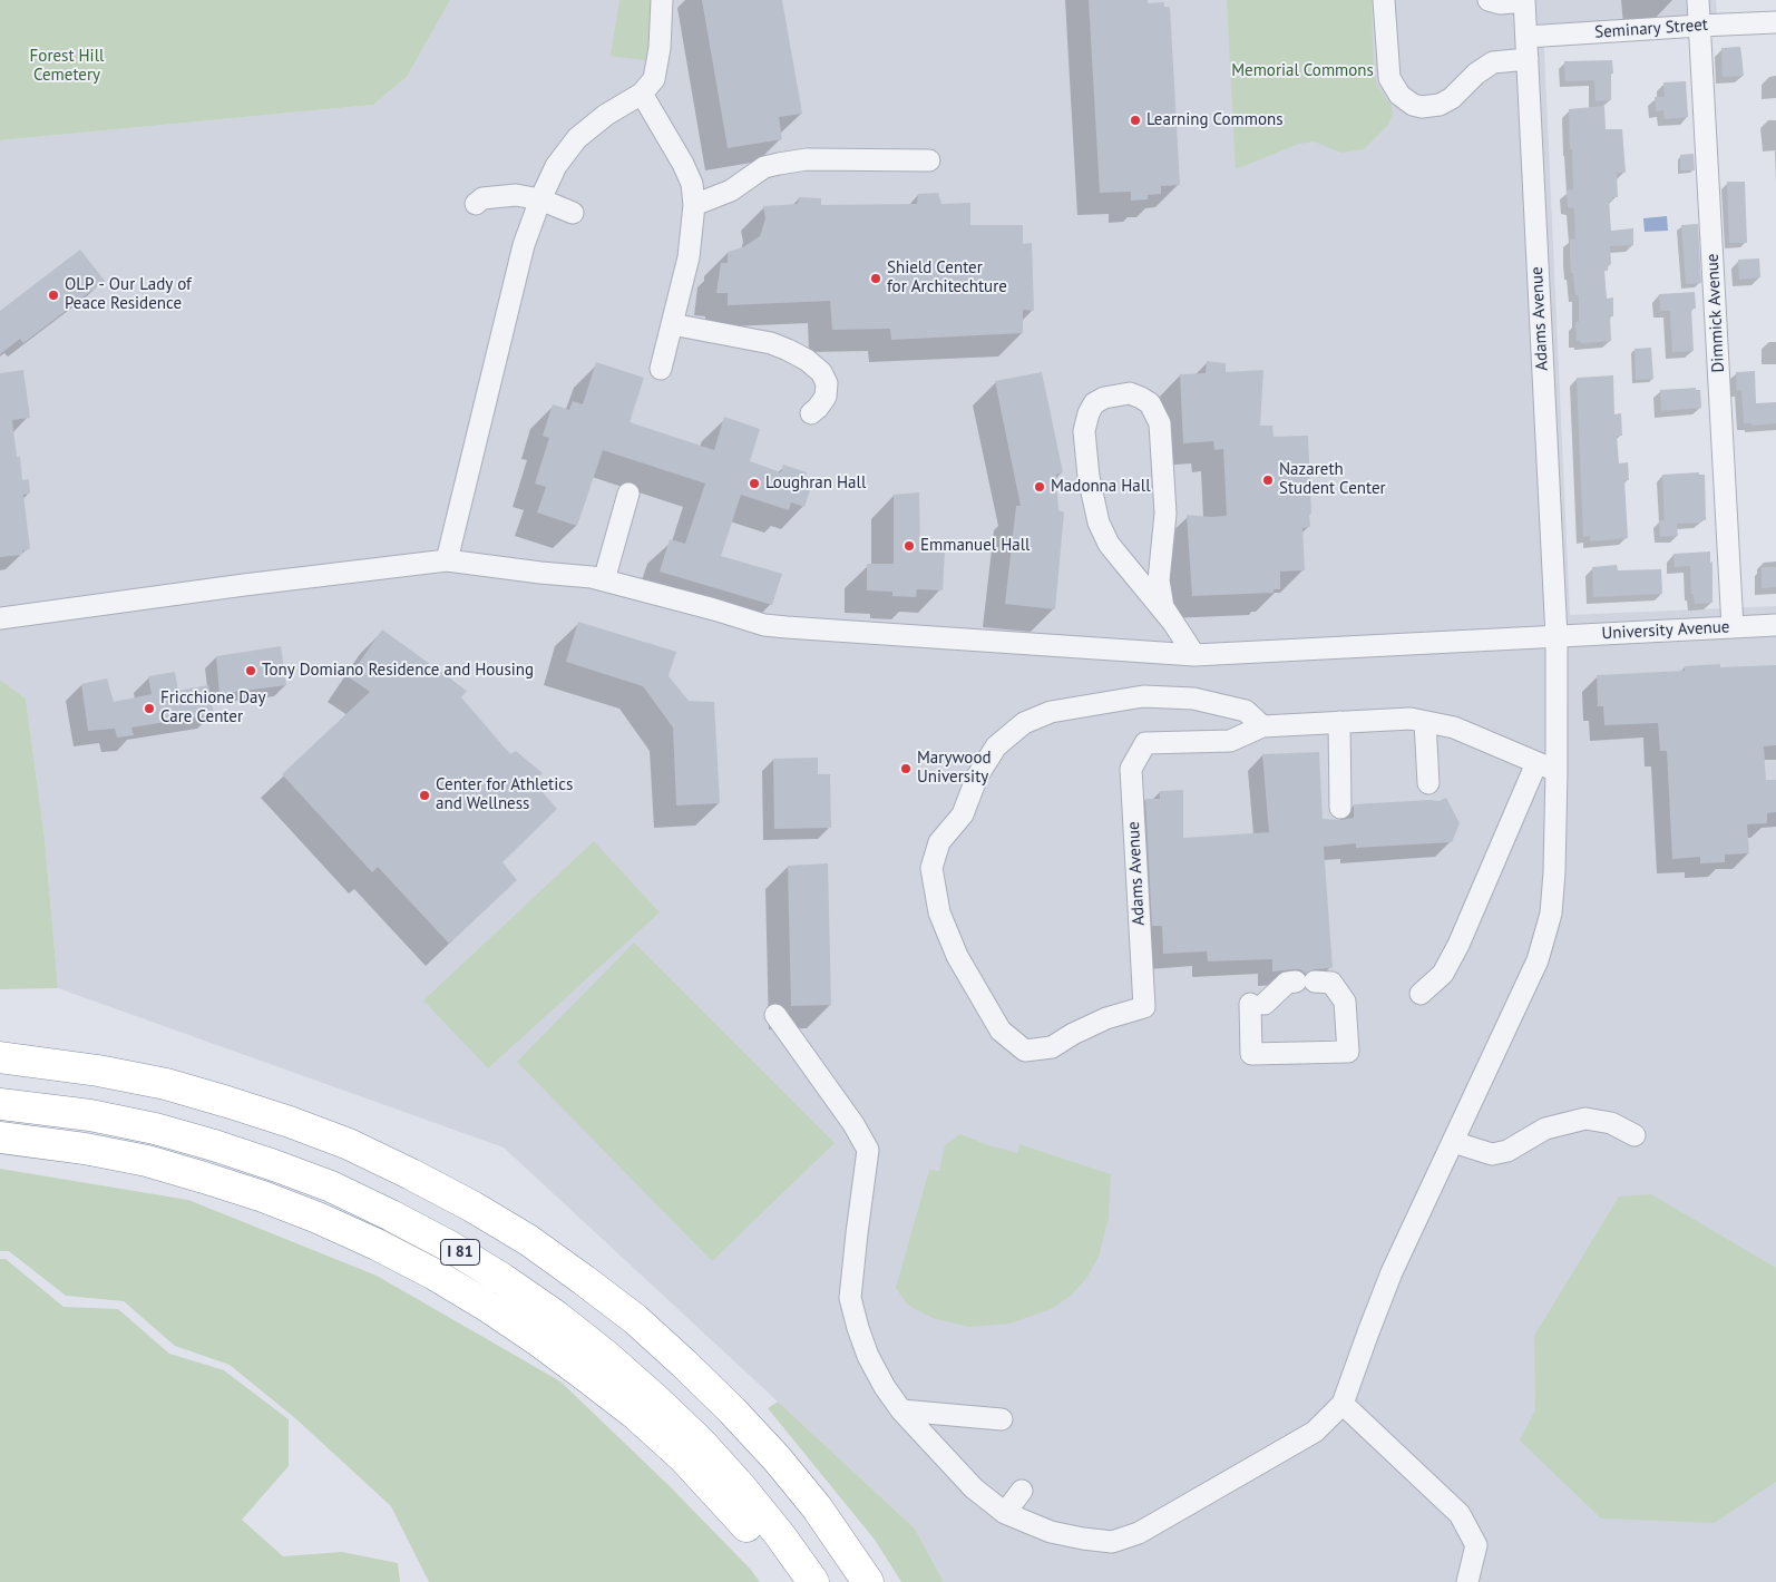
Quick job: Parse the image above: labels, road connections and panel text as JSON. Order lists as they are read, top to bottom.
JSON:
{
  "streets": {
    "highway": ["I 81"],
    "street": [
      "Seminary Street",
      "Dimmick Avenue",
      "Adams Avenue",
      "University Avenue"
    ]
  },
  "crossings": [
    ["Seminary Street", "Dimmick Avenue"],
    ["Seminary Street", "Adams Avenue"],
    ["Dimmick Avenue", "University Avenue"],
    ["Adams Avenue", "University Avenue"]
  ],
  "parks": ["Forest Hill Cemetery", "Memorial Commons"],
  "places": [
    "Learning Commons",
    "Shield Center for Architechture",
    "OLP - Our Lady of Peace Residence",
    "Nazareth Student Center",
    "Loughran Hall",
    "Madonna Hall",
    "Emmanuel Hall",
    "Tony Domiano Residence and Housing",
    "Fricchione Day Care Center",
    "Marywood University",
    "Center for Athletics and Wellness"
  ]
}
